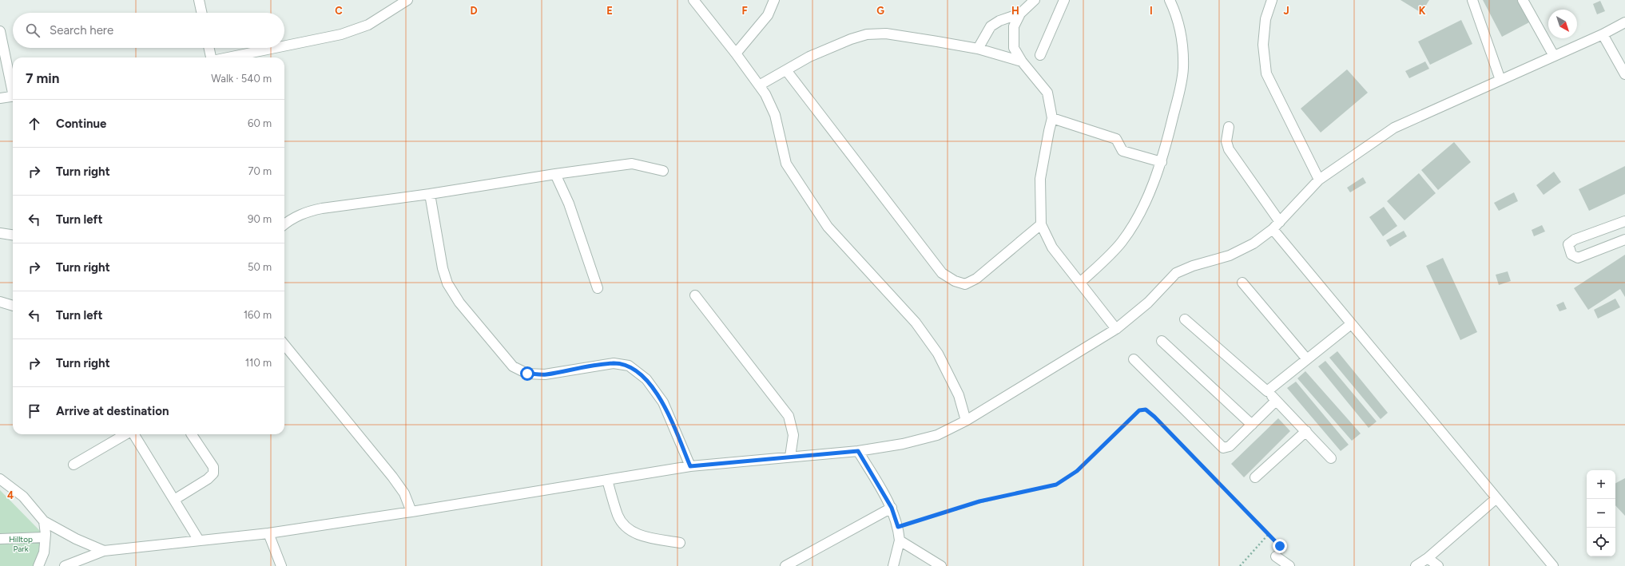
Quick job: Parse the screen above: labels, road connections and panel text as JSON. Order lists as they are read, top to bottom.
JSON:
{
  "parks": ["Hilltop Park"],
  "north": "bottom right",
  "page": {
    "search": "Search here",
    "heading": ["7 min", "Walk · 540 m"],
    "list": [
      ["Continue", "60 m"],
      ["Turn right", "70 m"],
      ["Turn left", "90 m"],
      ["Turn right", "50 m"],
      ["Turn left", "160 m"],
      ["Turn right", "110 m"],
      "Arrive at destination"
    ],
    "map_buttons": ["+", "−"]
  },
  "grid": {
    "columns": [
      "C",
      "D",
      "E",
      "F",
      "G",
      "H",
      "I",
      "J",
      "K"
    ],
    "rows": ["4"]
  }
}
